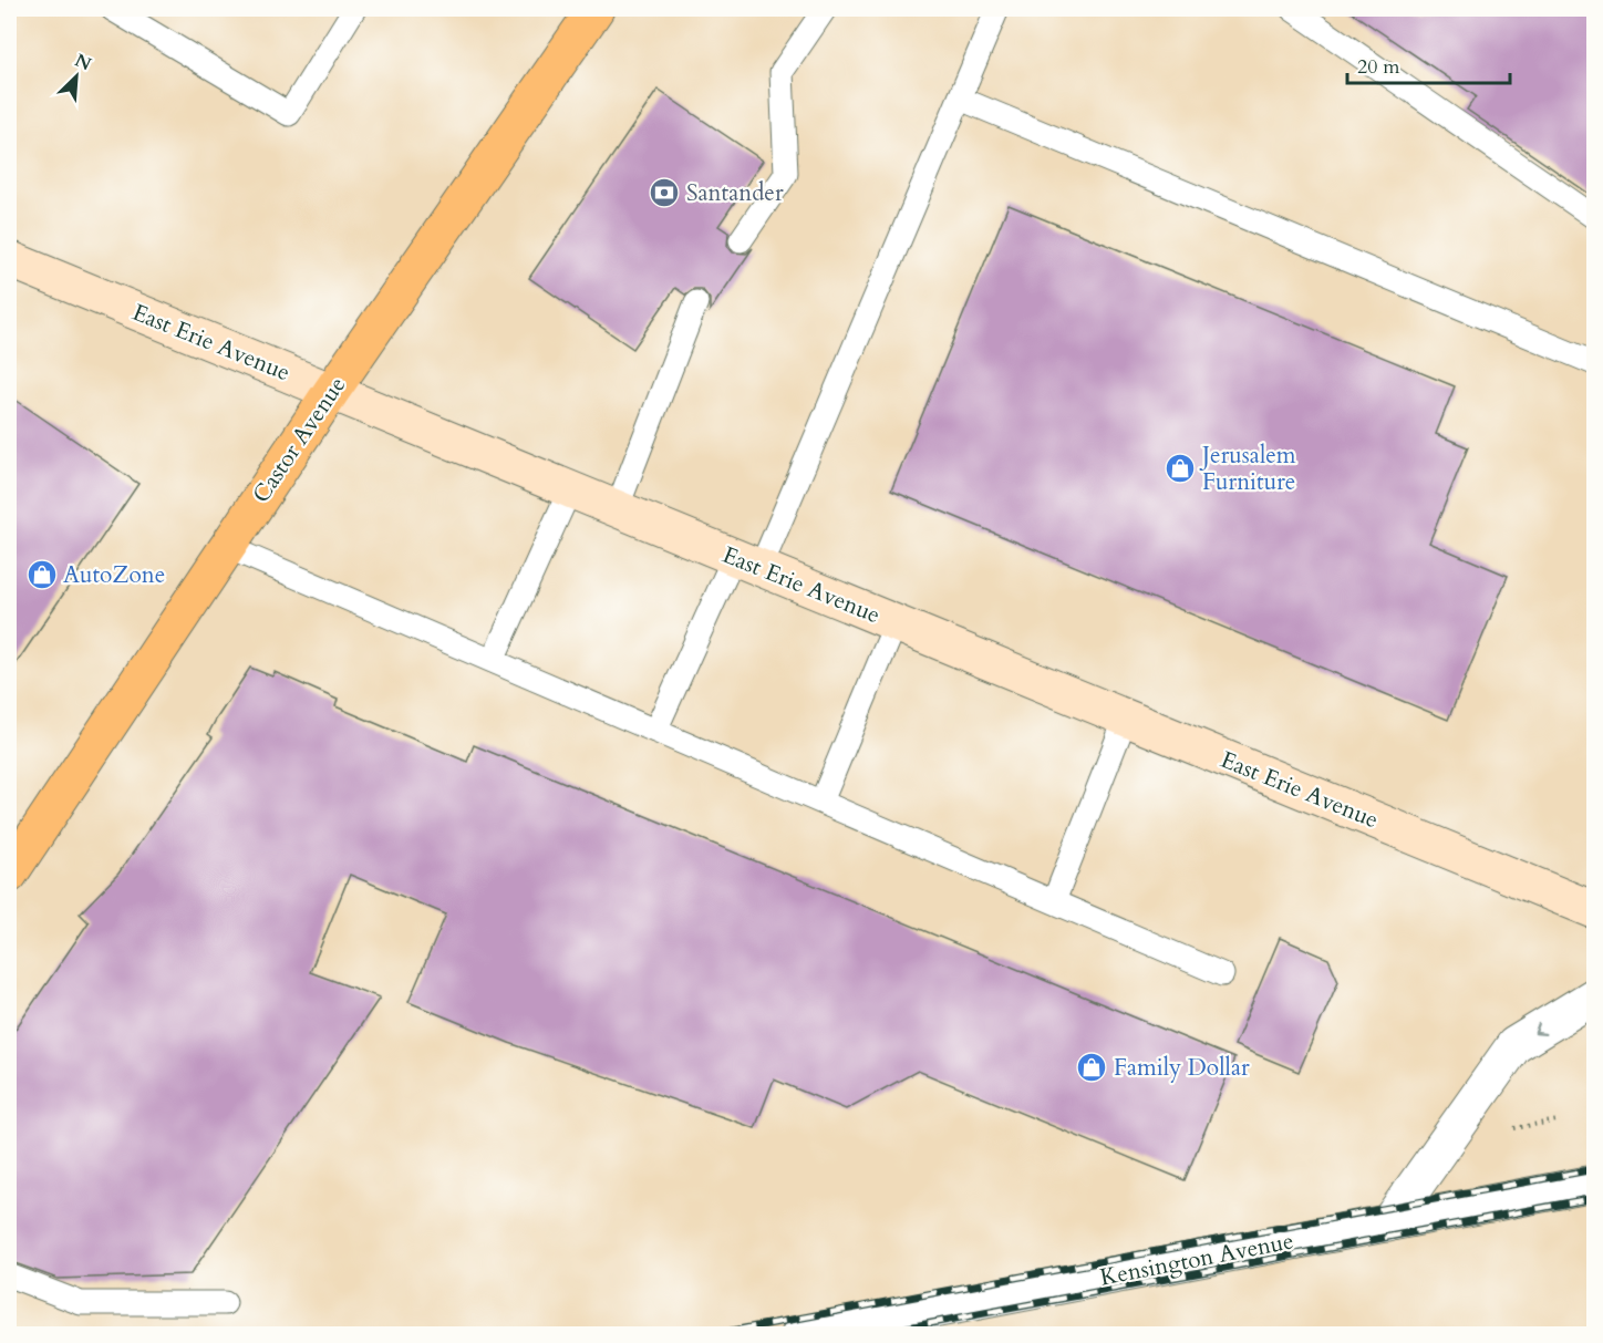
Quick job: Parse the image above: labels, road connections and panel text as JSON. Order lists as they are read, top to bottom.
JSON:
{
  "streets": {
    "main road": ["East Erie Avenue", "Castor Avenue"],
    "street": ["Kensington Avenue"]
  },
  "crossings": [
    ["East Erie Avenue", "Castor Avenue"]
  ],
  "places": {
    "bank": ["Santander"],
    "shop": ["Jerusalem Furniture", "AutoZone", "Family Dollar"]
  },
  "scale_bar": "20 m",
  "north": "top right"
}
